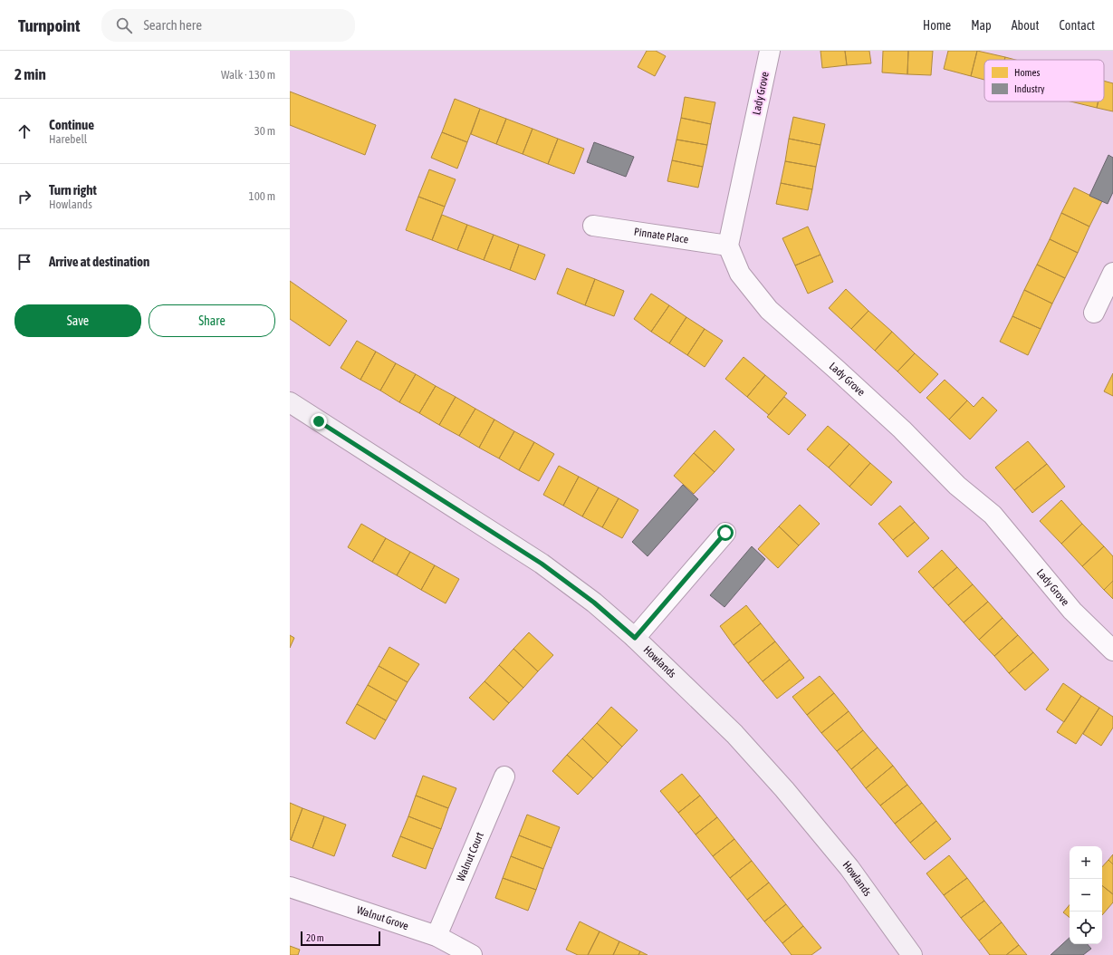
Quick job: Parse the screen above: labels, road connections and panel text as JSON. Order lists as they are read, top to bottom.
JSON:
{
  "streets": {
    "street": [
      "Lady Grove",
      "Pinnate Place",
      "Howlands",
      "Walnut Court",
      "Walnut Grove"
    ]
  },
  "crossings": [
    ["Lady Grove", "Pinnate Place"],
    ["Walnut Court", "Walnut Grove"]
  ],
  "legend": ["Homes", "Industry"],
  "scale_bar": "20 m",
  "page": {
    "header": "Turnpoint",
    "search": "Search here",
    "nav": [
      "Home",
      "Map",
      "About",
      "Contact"
    ],
    "heading": ["2 min", "Walk · 130 m"],
    "list": [
      ["Continue", "Harebell", "30 m"],
      ["Turn right", "Howlands", "100 m"],
      "Arrive at destination"
    ],
    "buttons": ["Save", "Share"],
    "map_buttons": ["+", "−"],
    "scale": "20 m"
  }
}
